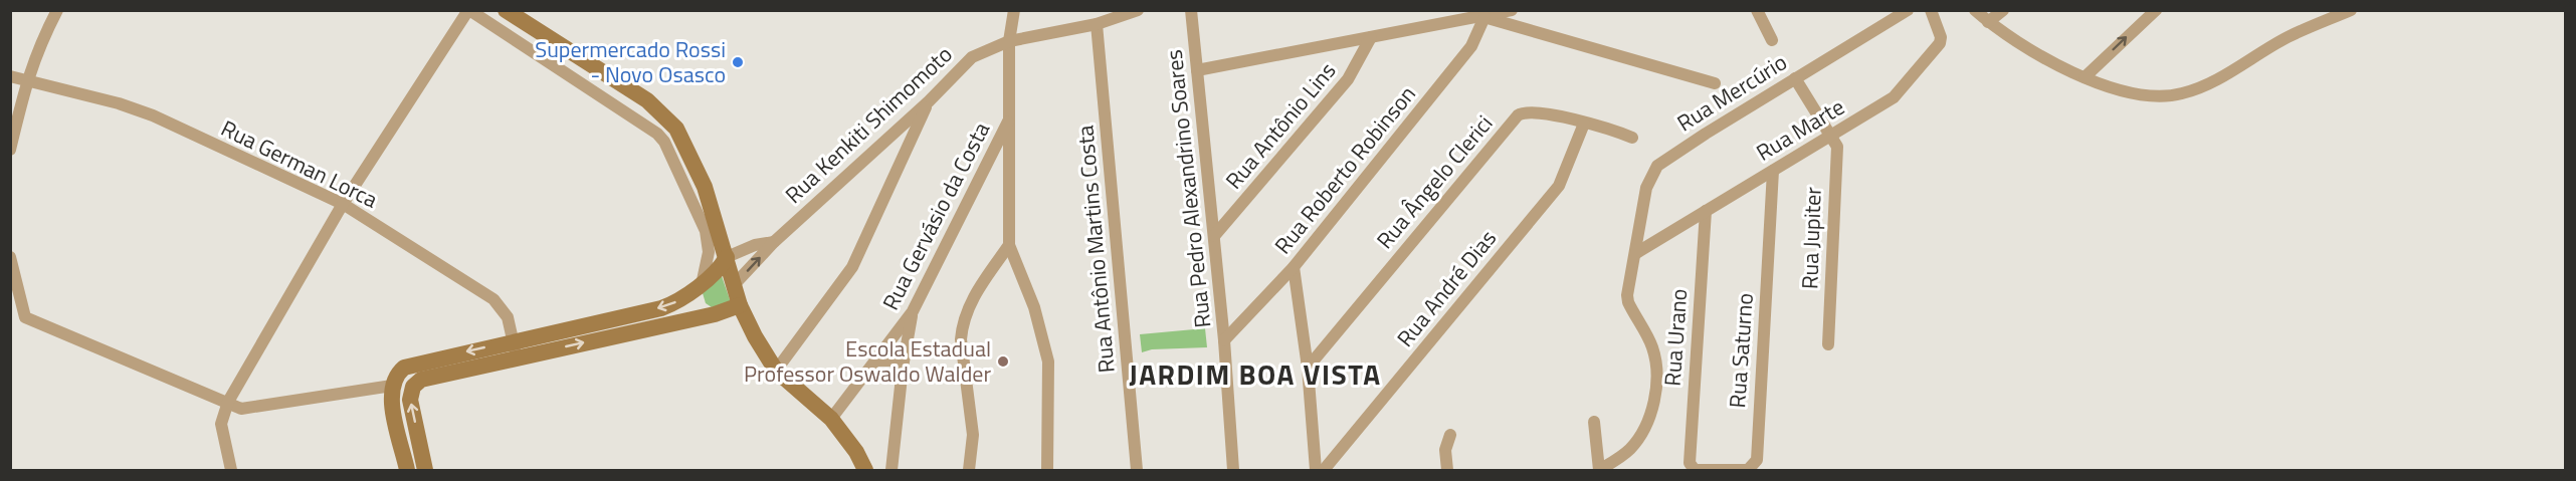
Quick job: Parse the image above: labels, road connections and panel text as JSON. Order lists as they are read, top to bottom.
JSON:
{
  "streets": {
    "street": [
      "Rua Mercúrio",
      "Rua Kenkiti Shimomoto",
      "Rua Antônio Lins",
      "Rua Marte",
      "Rua German Lorca",
      "Rua Roberto Robinson",
      "Rua Ângelo Clerici",
      "Rua Pedro Alexandrino Soares",
      "Rua Gervásio da Costa",
      "Rua Jupiter",
      "Rua Antônio Martins Costa",
      "Rua André Dias",
      "Rua Urano",
      "Rua Saturno"
    ]
  },
  "crossings": [
    ["Rua Mercúrio", "Rua Marte"],
    ["Rua Kenkiti Shimomoto", "Rua Antônio Martins Costa"],
    ["Rua Antônio Lins", "Rua Pedro Alexandrino Soares"],
    ["Rua Marte", "Rua Jupiter"],
    ["Rua Marte", "Rua Urano"],
    ["Rua Marte", "Rua Saturno"],
    ["Rua Roberto Robinson", "Rua Pedro Alexandrino Soares"],
    ["Rua Ângelo Clerici", "Rua André Dias"],
    ["Rua Urano", "Rua Saturno"]
  ],
  "districts": ["JARDIM BOA VISTA"],
  "places": ["Supermercado Rossi - Novo Osasco", "Escola Estadual Professor Oswaldo Walder"]
}
